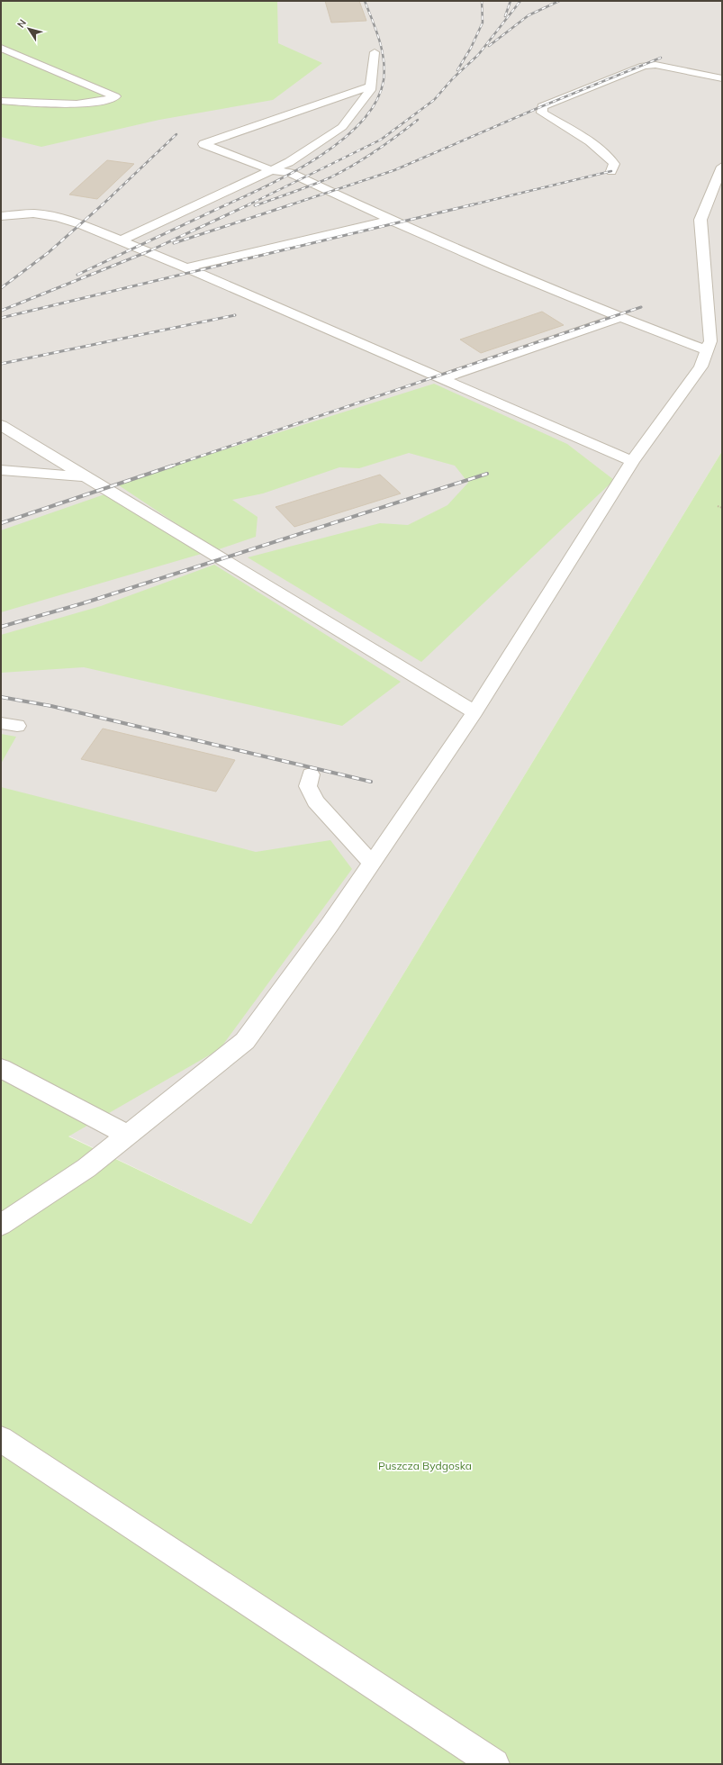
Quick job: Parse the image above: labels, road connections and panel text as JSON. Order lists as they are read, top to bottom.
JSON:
{
  "parks": ["Puszcza Bydgoska"],
  "north": "top left"
}
